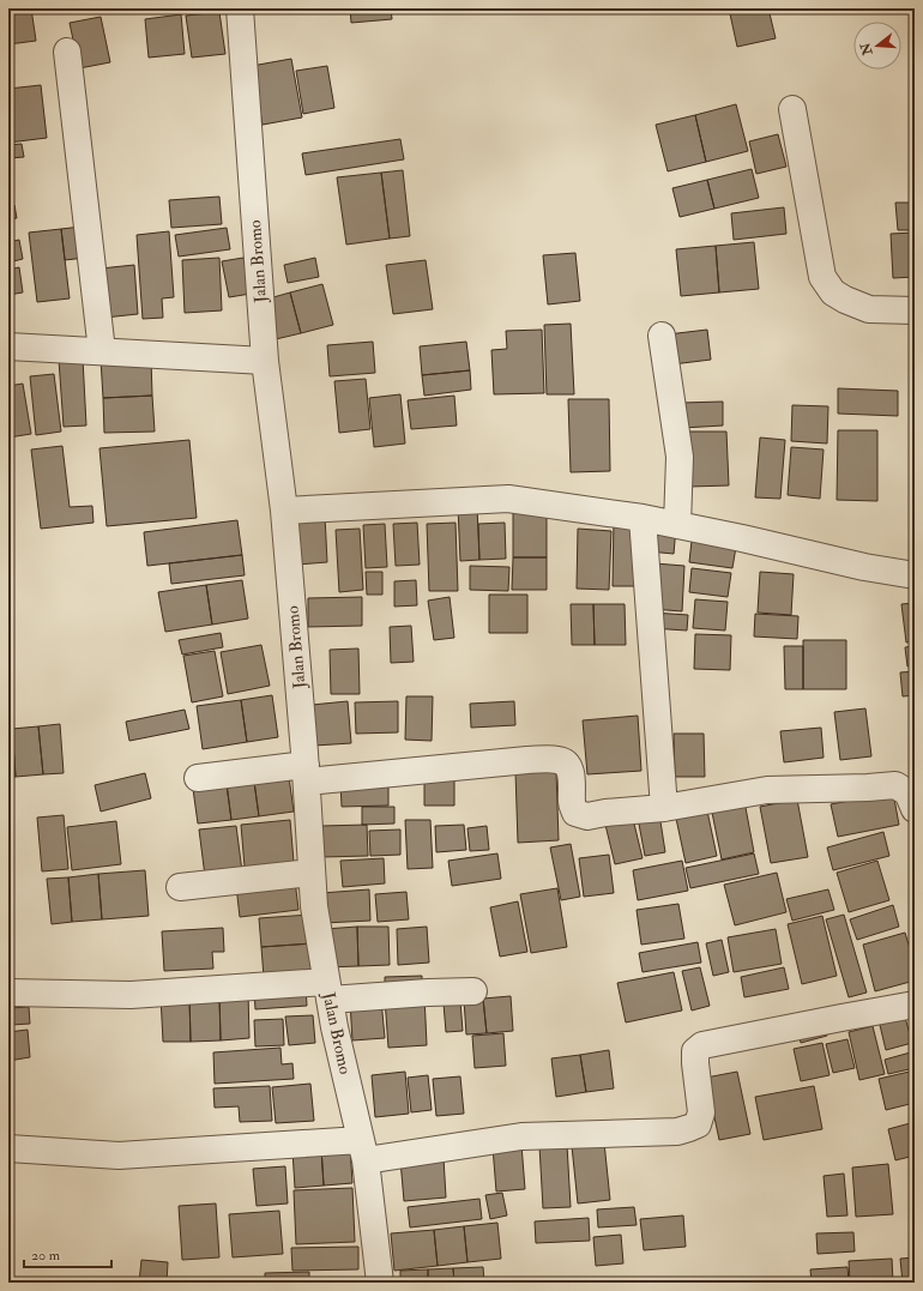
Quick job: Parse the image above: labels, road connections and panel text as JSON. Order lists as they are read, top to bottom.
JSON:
{
  "streets": {
    "street": ["Jalan Bromo"]
  },
  "scale_bar": "20 m",
  "north": "left"
}
